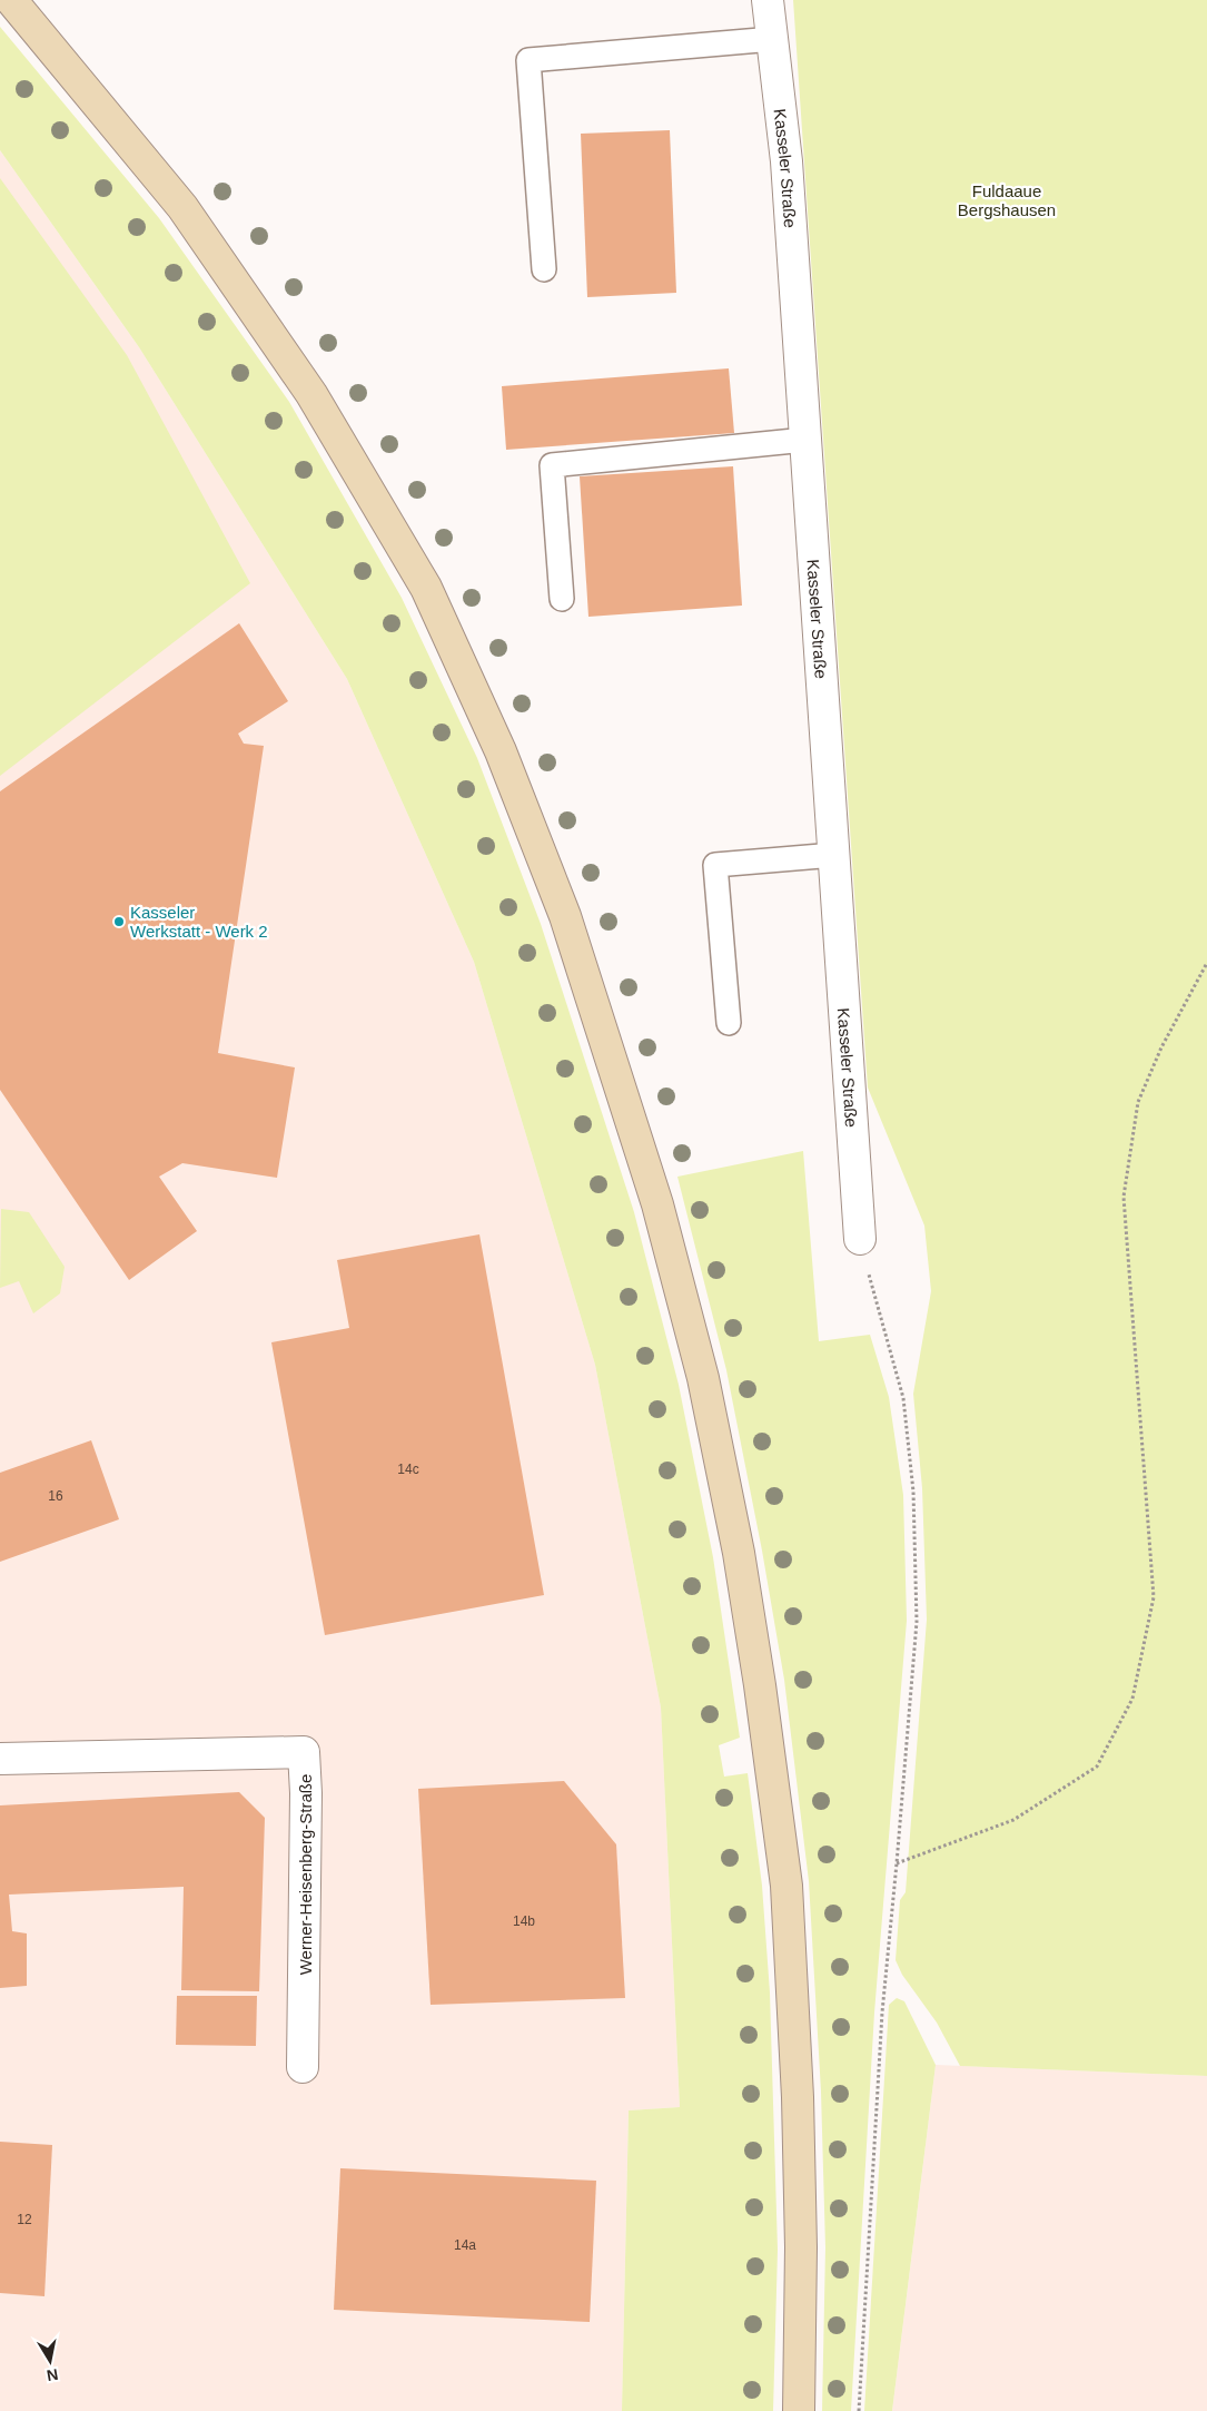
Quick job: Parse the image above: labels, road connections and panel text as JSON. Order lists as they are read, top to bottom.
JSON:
{
  "streets": {
    "street": ["Kasseler Straße", "Werner-Heisenberg-Straße"]
  },
  "parks": ["Fuldaaue Bergshausen"],
  "places": ["Kasseler Werkstatt - Werk 2"],
  "house_numbers": [
    "14c",
    "16",
    "14b",
    "12",
    "14a"
  ],
  "north": "bottom"
}
